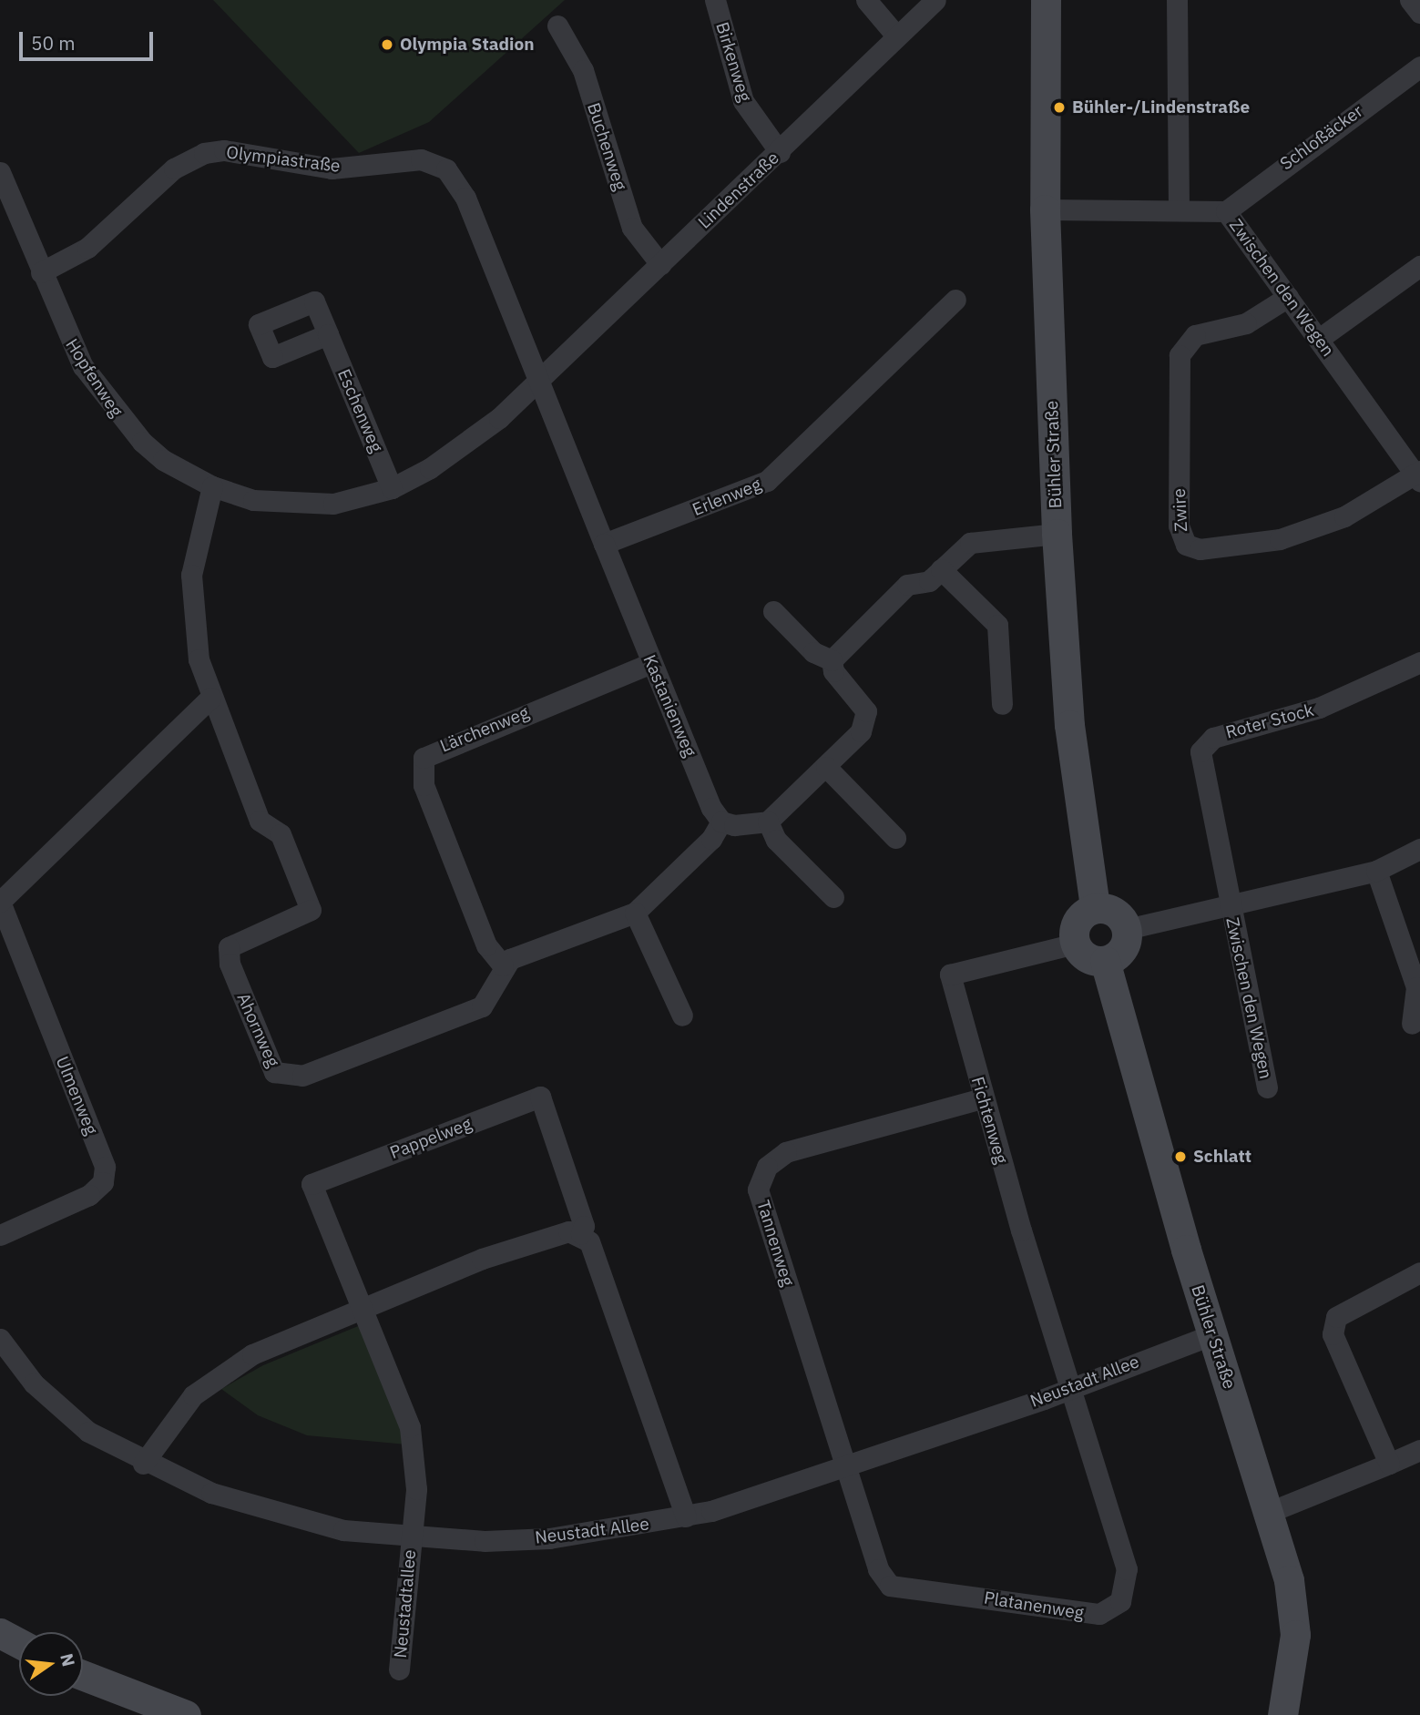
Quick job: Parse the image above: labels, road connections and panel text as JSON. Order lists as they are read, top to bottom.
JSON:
{
  "streets": {
    "street": [
      "Birkenweg",
      "Schloßäcker",
      "Buchenweg",
      "Olympiastraße",
      "Lindenstraße",
      "Zwischen den Wegen",
      "Hopfenweg",
      "Eschenweg",
      "Bühler Straße",
      "Erlenweg",
      "Zwire",
      "Kastanienweg",
      "Roter Stock",
      "Lärchenweg",
      "Ahornweg",
      "Ulmenweg",
      "Fichtenweg",
      "Pappelweg",
      "Tannenweg",
      "Neustadt Allee",
      "Neustadtallee",
      "Platanenweg"
    ]
  },
  "crossings": [
    ["Birkenweg", "Lindenstraße"],
    ["Schloßäcker", "Zwischen den Wegen"],
    ["Buchenweg", "Lindenstraße"],
    ["Olympiastraße", "Lindenstraße"],
    ["Olympiastraße", "Hopfenweg"],
    ["Lindenstraße", "Hopfenweg"],
    ["Zwischen den Wegen", "Bühler Straße"],
    ["Zwischen den Wegen", "Zwire"],
    ["Zwischen den Wegen", "Roter Stock"],
    ["Zwischen den Wegen", "Fichtenweg"],
    ["Hopfenweg", "Eschenweg"],
    ["Hopfenweg", "Ahornweg"],
    ["Bühler Straße", "Fichtenweg"],
    ["Bühler Straße", "Neustadt Allee"],
    ["Erlenweg", "Kastanienweg"],
    ["Kastanienweg", "Lärchenweg"],
    ["Lärchenweg", "Ahornweg"],
    ["Fichtenweg", "Tannenweg"],
    ["Fichtenweg", "Neustadt Allee"],
    ["Fichtenweg", "Platanenweg"],
    ["Pappelweg", "Neustadt Allee"],
    ["Pappelweg", "Neustadtallee"],
    ["Tannenweg", "Neustadt Allee"],
    ["Tannenweg", "Platanenweg"],
    ["Neustadt Allee", "Neustadtallee"],
    ["Neustadt Allee", "Platanenweg"]
  ],
  "places": ["Olympia Stadion", "Bühler-/Lindenstraße", "Schlatt"],
  "scale_bar": "50 m",
  "north": "right"
}
